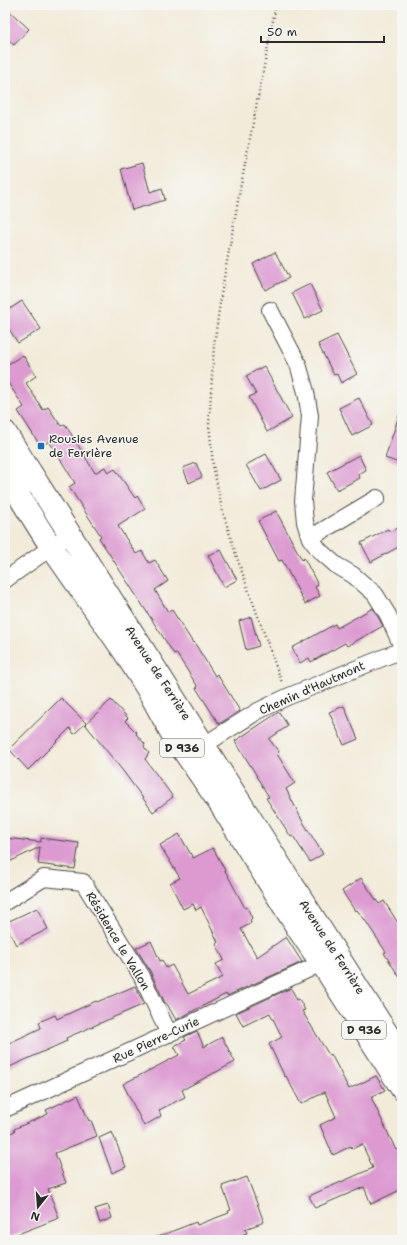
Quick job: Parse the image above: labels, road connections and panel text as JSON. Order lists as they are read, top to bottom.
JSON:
{
  "streets": {
    "main road": ["Avenue de Ferrière", "D 936"],
    "street": ["Chemin d'Hautmont", "Résidence le Vallon", "Rue Pierre-Curie"]
  },
  "crossings": [
    ["Avenue de Ferrière", "Chemin d'Hautmont"],
    ["Avenue de Ferrière", "Rue Pierre-Curie"],
    ["Résidence le Vallon", "Rue Pierre-Curie"]
  ],
  "places": {
    "transit": ["Rousies Avenue de Ferrière"]
  },
  "scale_bar": "50 m",
  "north": "bottom"
}
